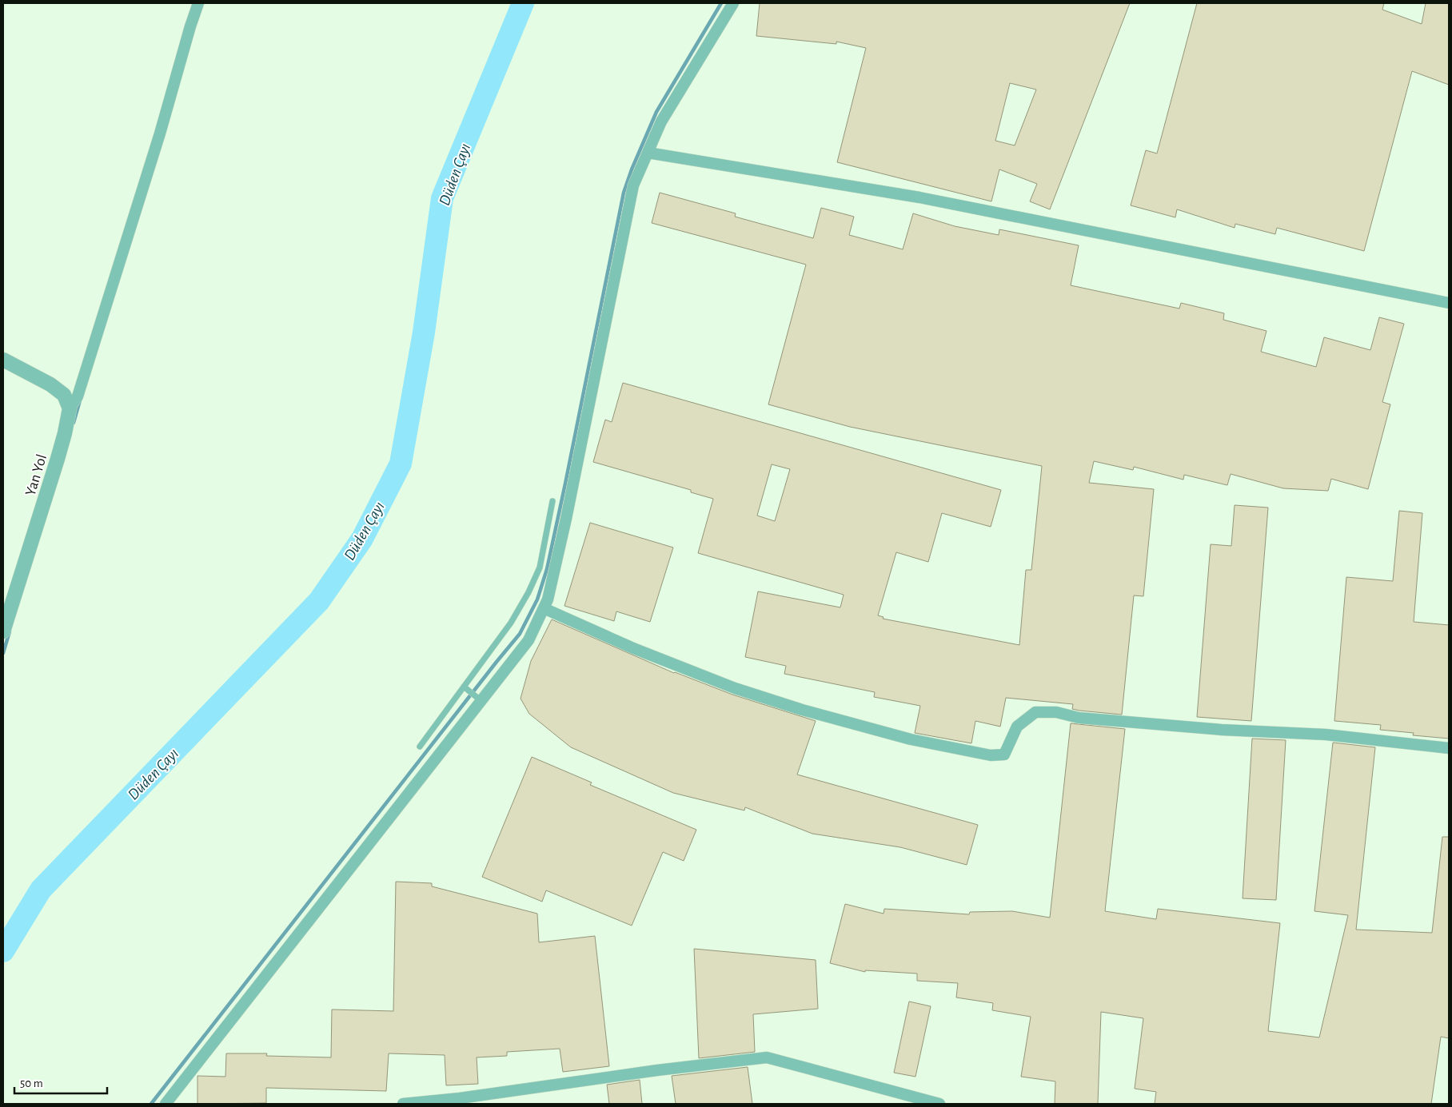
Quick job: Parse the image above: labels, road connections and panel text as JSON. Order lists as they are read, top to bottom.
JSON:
{
  "streets": {
    "street": ["Yan Yol"]
  },
  "water": ["Düden Çayı"],
  "scale_bar": "50 m"
}
